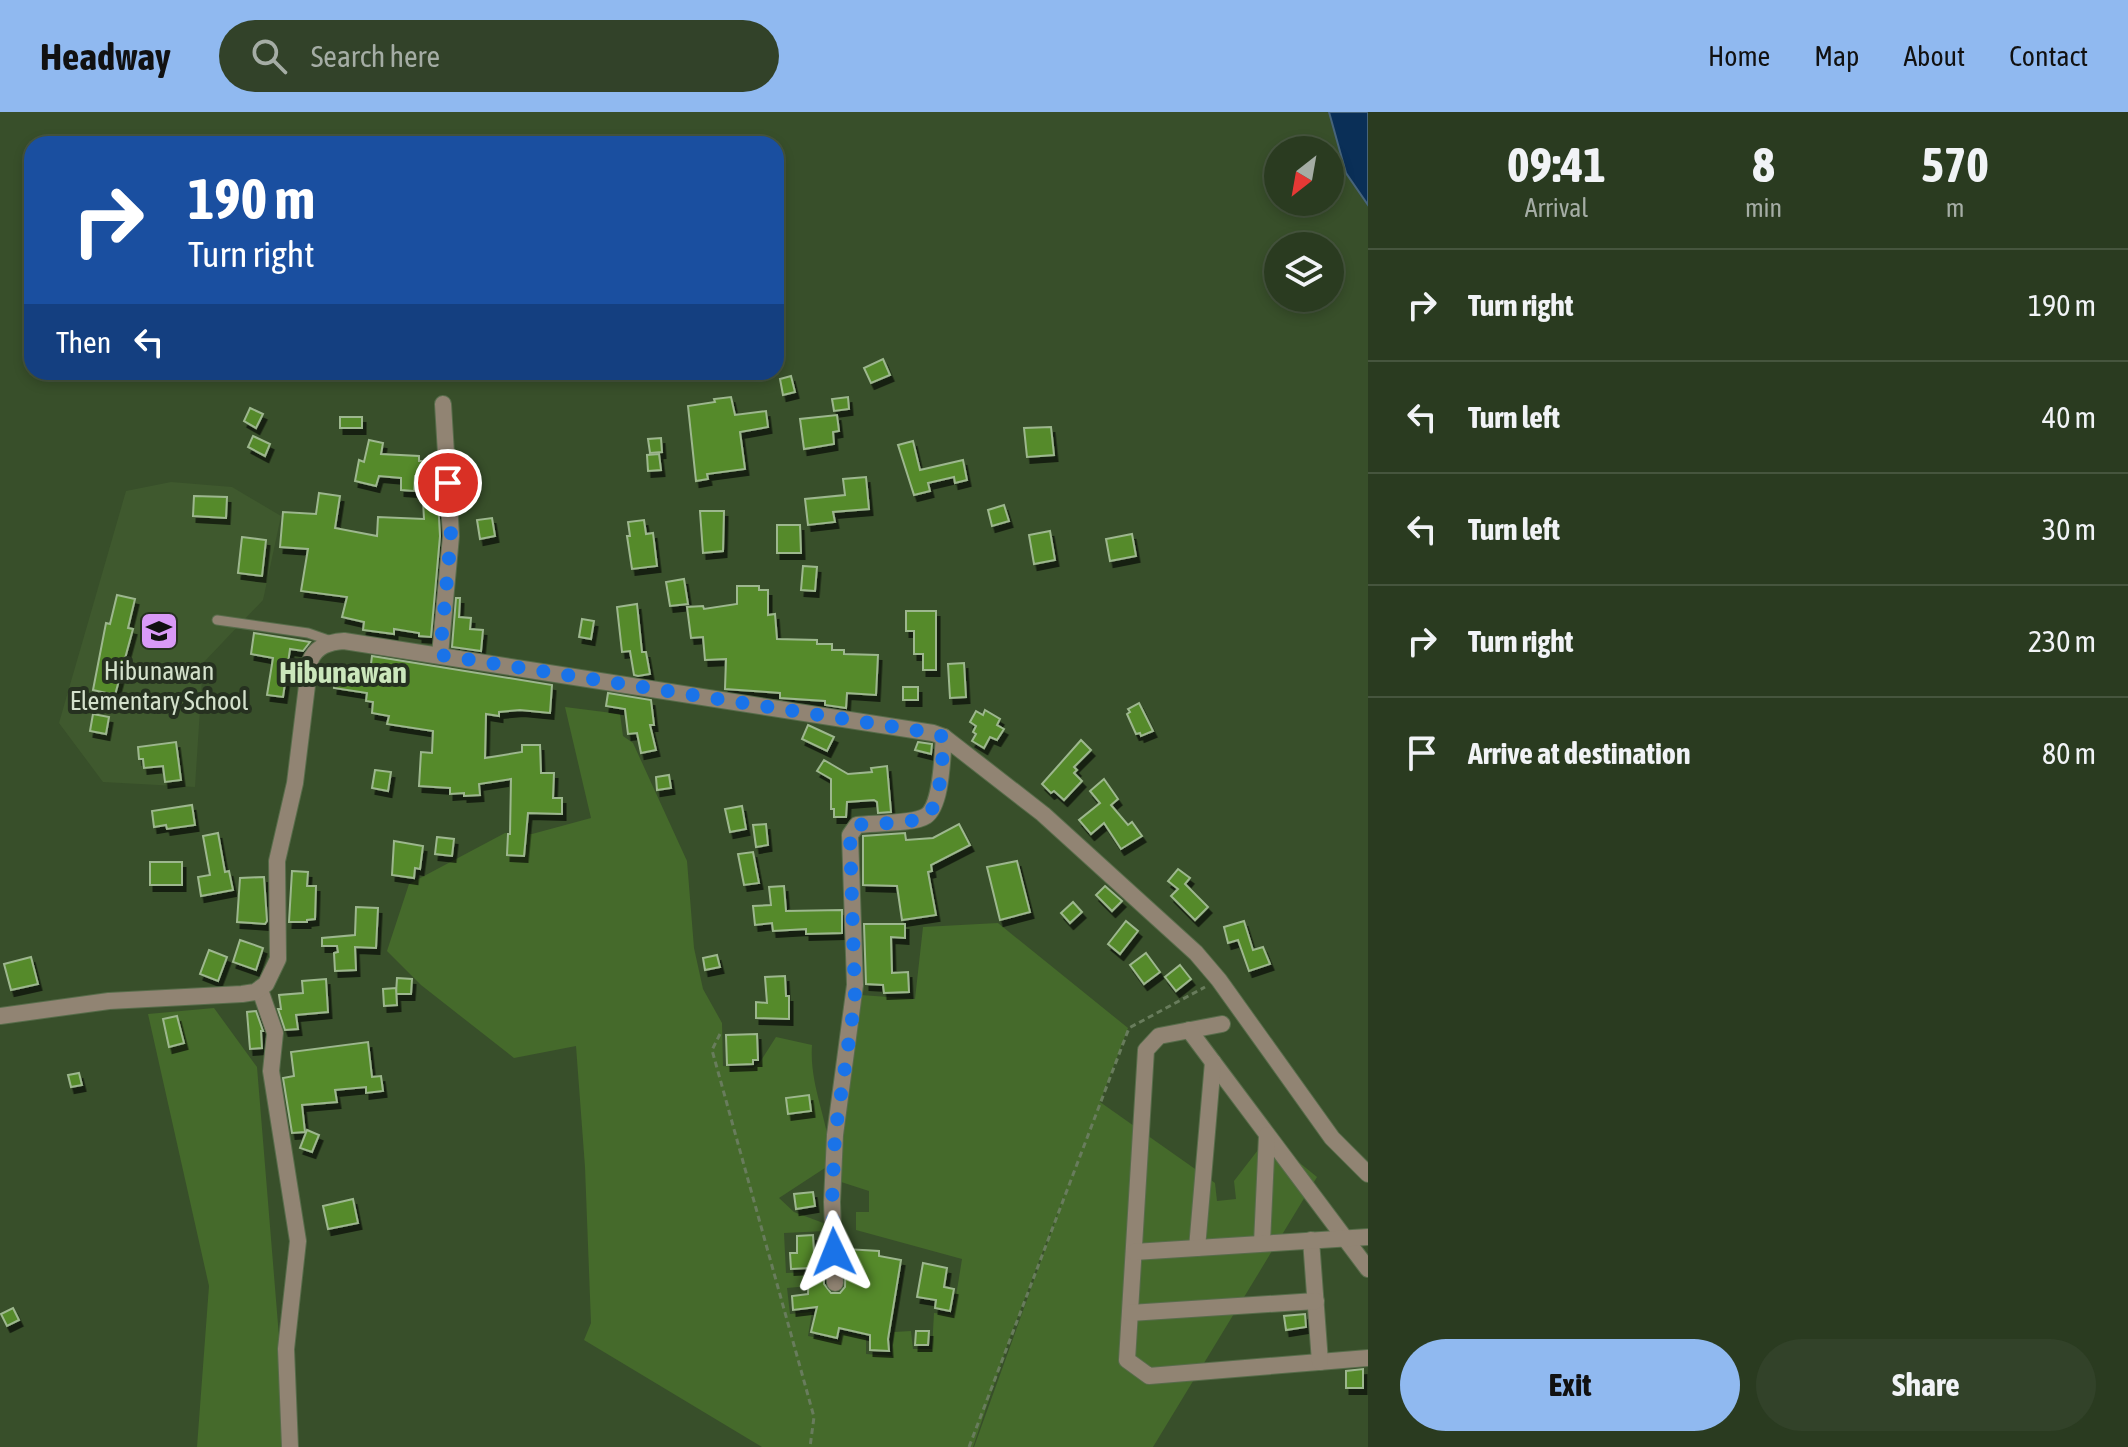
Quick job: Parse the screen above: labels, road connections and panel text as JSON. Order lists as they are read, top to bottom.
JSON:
{
  "districts": ["Hibunawan"],
  "places": {
    "school or university": ["Hibunawan Elementary School"]
  },
  "north": "bottom left",
  "page": {
    "header": "Headway",
    "search": "Search here",
    "nav": [
      "Home",
      "Map",
      "About",
      "Contact"
    ],
    "eta": [
      "09:41",
      "Arrival",
      "8",
      "min",
      "570",
      "m"
    ],
    "turn": ["190 m", "Turn right"],
    "list": [
      {
        "name": "Turn right",
        "value": "190 m"
      },
      {
        "name": "Turn left",
        "value": "40 m"
      },
      {
        "name": "Turn left",
        "value": "30 m"
      },
      {
        "name": "Turn right",
        "value": "230 m"
      },
      {
        "name": "Arrive at destination",
        "value": "80 m"
      }
    ],
    "then": "Then",
    "buttons": ["Exit", "Share"]
  }
}
